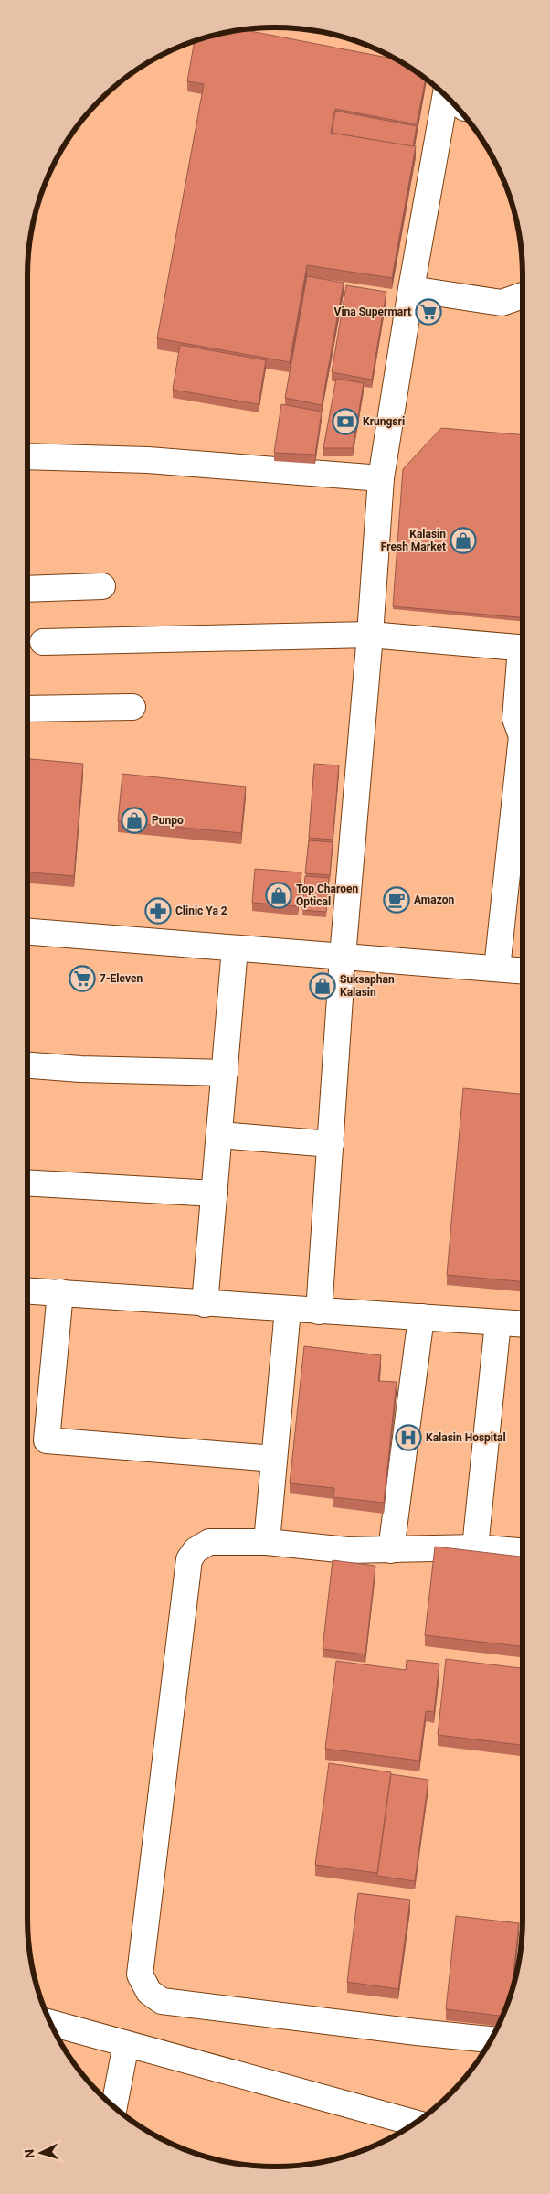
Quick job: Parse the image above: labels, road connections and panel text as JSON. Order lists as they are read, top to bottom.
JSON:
{
  "places": {
    "supermarket": ["Vina Supermart", "7-Eleven"],
    "bank": ["Krungsri"],
    "shop": [
      "Kalasin Fresh Market",
      "Punpo",
      "Top Charoen Optical",
      "Suksaphan Kalasin"
    ],
    "cafe": ["Amazon"],
    "pharmacy": ["Clinic Ya 2"],
    "hospital": ["Kalasin Hospital"]
  },
  "north": "left"
}
